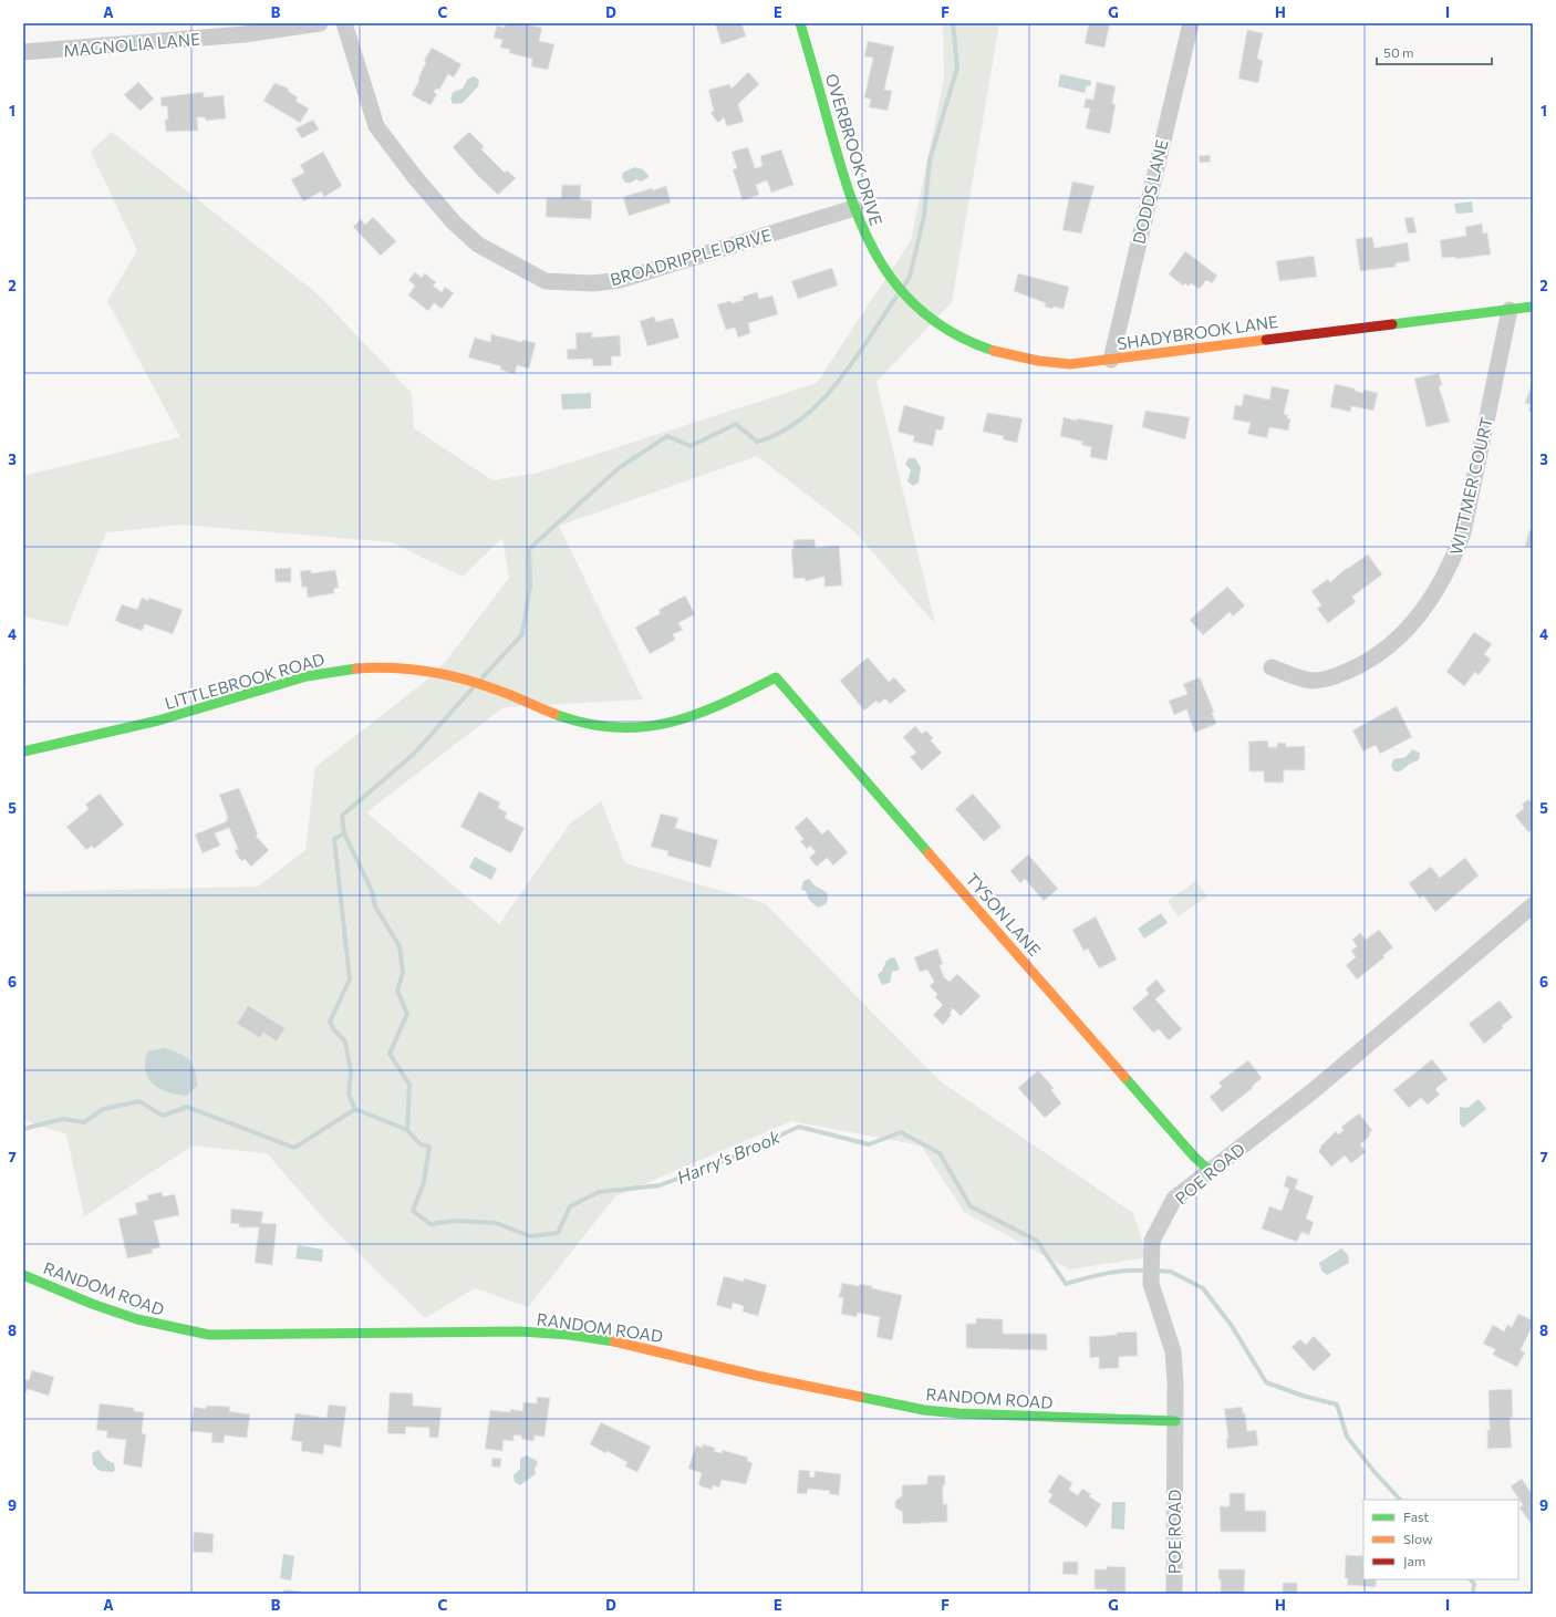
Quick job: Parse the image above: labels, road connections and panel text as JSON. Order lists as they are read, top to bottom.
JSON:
{
  "streets": {
    "street": [
      "MAGNOLIA LANE",
      "OVERBROOK DRIVE",
      "DODDS LANE",
      "BROADRIPPLE DRIVE",
      "SHADYBROOK LANE",
      "WITTMER COURT",
      "LITTLEBROOK ROAD",
      "TYSON LANE",
      "POE ROAD",
      "RANDOM ROAD"
    ]
  },
  "crossings": [
    ["OVERBROOK DRIVE", "BROADRIPPLE DRIVE"],
    ["OVERBROOK DRIVE", "SHADYBROOK LANE"],
    ["DODDS LANE", "SHADYBROOK LANE"],
    ["SHADYBROOK LANE", "WITTMER COURT"],
    ["LITTLEBROOK ROAD", "TYSON LANE"],
    ["TYSON LANE", "POE ROAD"],
    ["POE ROAD", "RANDOM ROAD"]
  ],
  "water": ["Harry's Brook"],
  "legend": ["Fast", "Slow", "Jam"],
  "scale_bar": "50 m",
  "grid": {
    "columns": [
      "A",
      "B",
      "C",
      "D",
      "E",
      "F",
      "G",
      "H",
      "I"
    ],
    "rows": [
      "1",
      "2",
      "3",
      "4",
      "5",
      "6",
      "7",
      "8",
      "9"
    ]
  }
}
